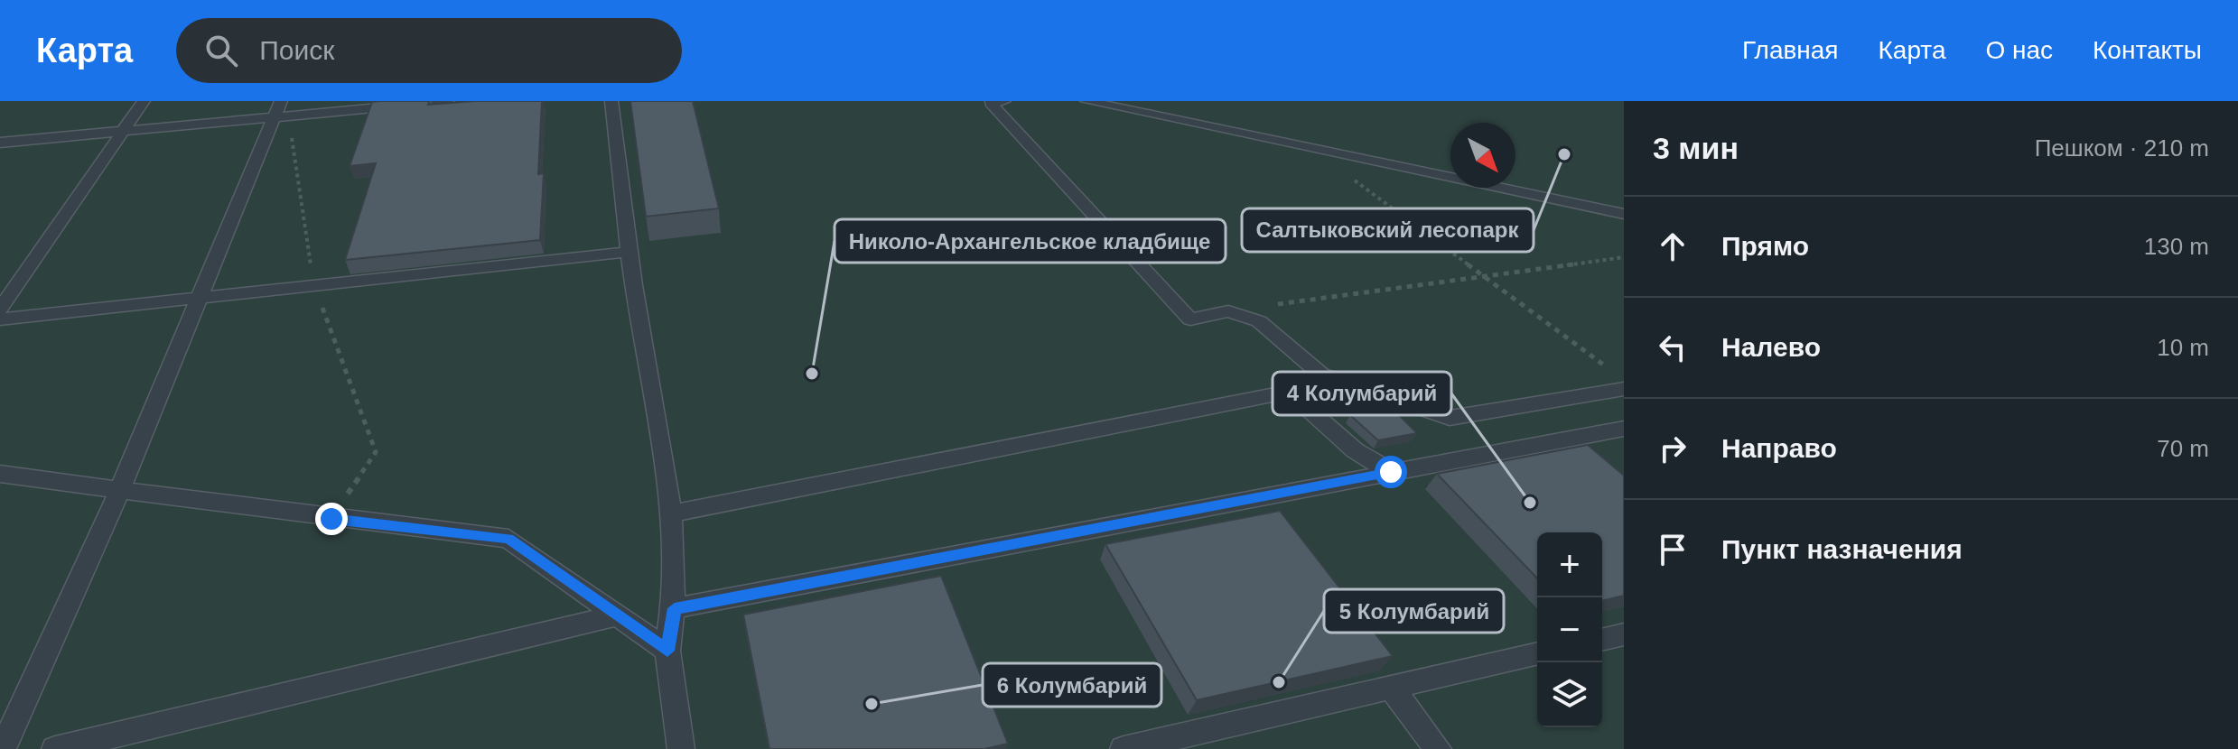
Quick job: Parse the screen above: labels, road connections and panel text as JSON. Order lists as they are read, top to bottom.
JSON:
{
  "places": [
    "Салтыковский лесопарк",
    "Николо-Архангельское кладбище",
    "4 Колумбарий",
    "5 Колумбарий",
    "6 Колумбарий"
  ],
  "north": "bottom right",
  "page": {
    "header": "Карта",
    "search": "Поиск",
    "nav": [
      "Главная",
      "Карта",
      "О нас",
      "Контакты"
    ],
    "heading": ["3 мин", "Пешком · 210 m"],
    "list": [
      ["Прямо", "130 m"],
      ["Налево", "10 m"],
      ["Направо", "70 m"],
      "Пункт назначения"
    ],
    "map_buttons": ["+", "−"]
  }
}
